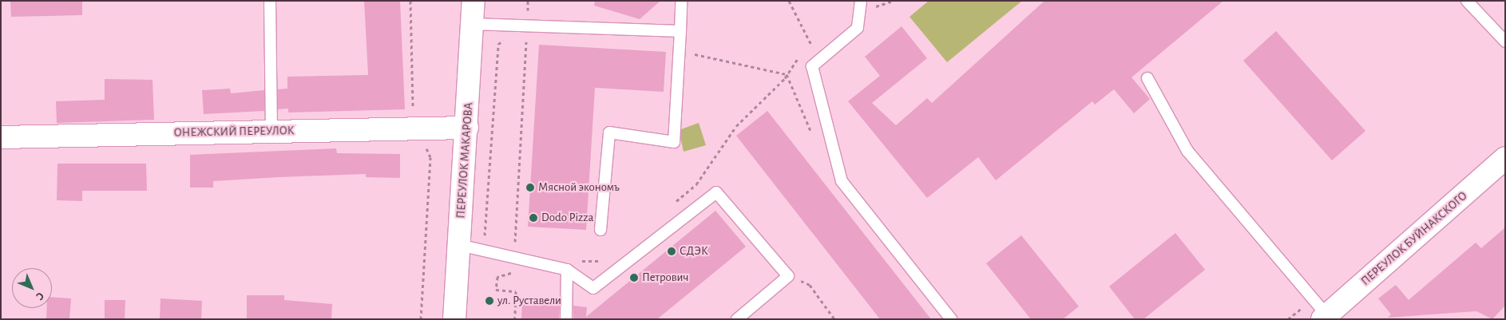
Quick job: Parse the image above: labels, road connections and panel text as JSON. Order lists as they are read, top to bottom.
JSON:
{
  "streets": {
    "street": ["ОНЕЖСКИЙ ПЕРЕУЛОК", "ПЕРЕУЛОК МАКАРОВА", "ПЕРЕУЛОК БУЙНАКСКОГО"]
  },
  "crossings": [
    ["ОНЕЖСКИЙ ПЕРЕУЛОК", "ПЕРЕУЛОК МАКАРОВА"]
  ],
  "places": [
    "Мясной экономъ",
    "Dodo Pizza",
    "СДЭК",
    "Петрович",
    "ул. Руставели"
  ],
  "north": "bottom right"
}
